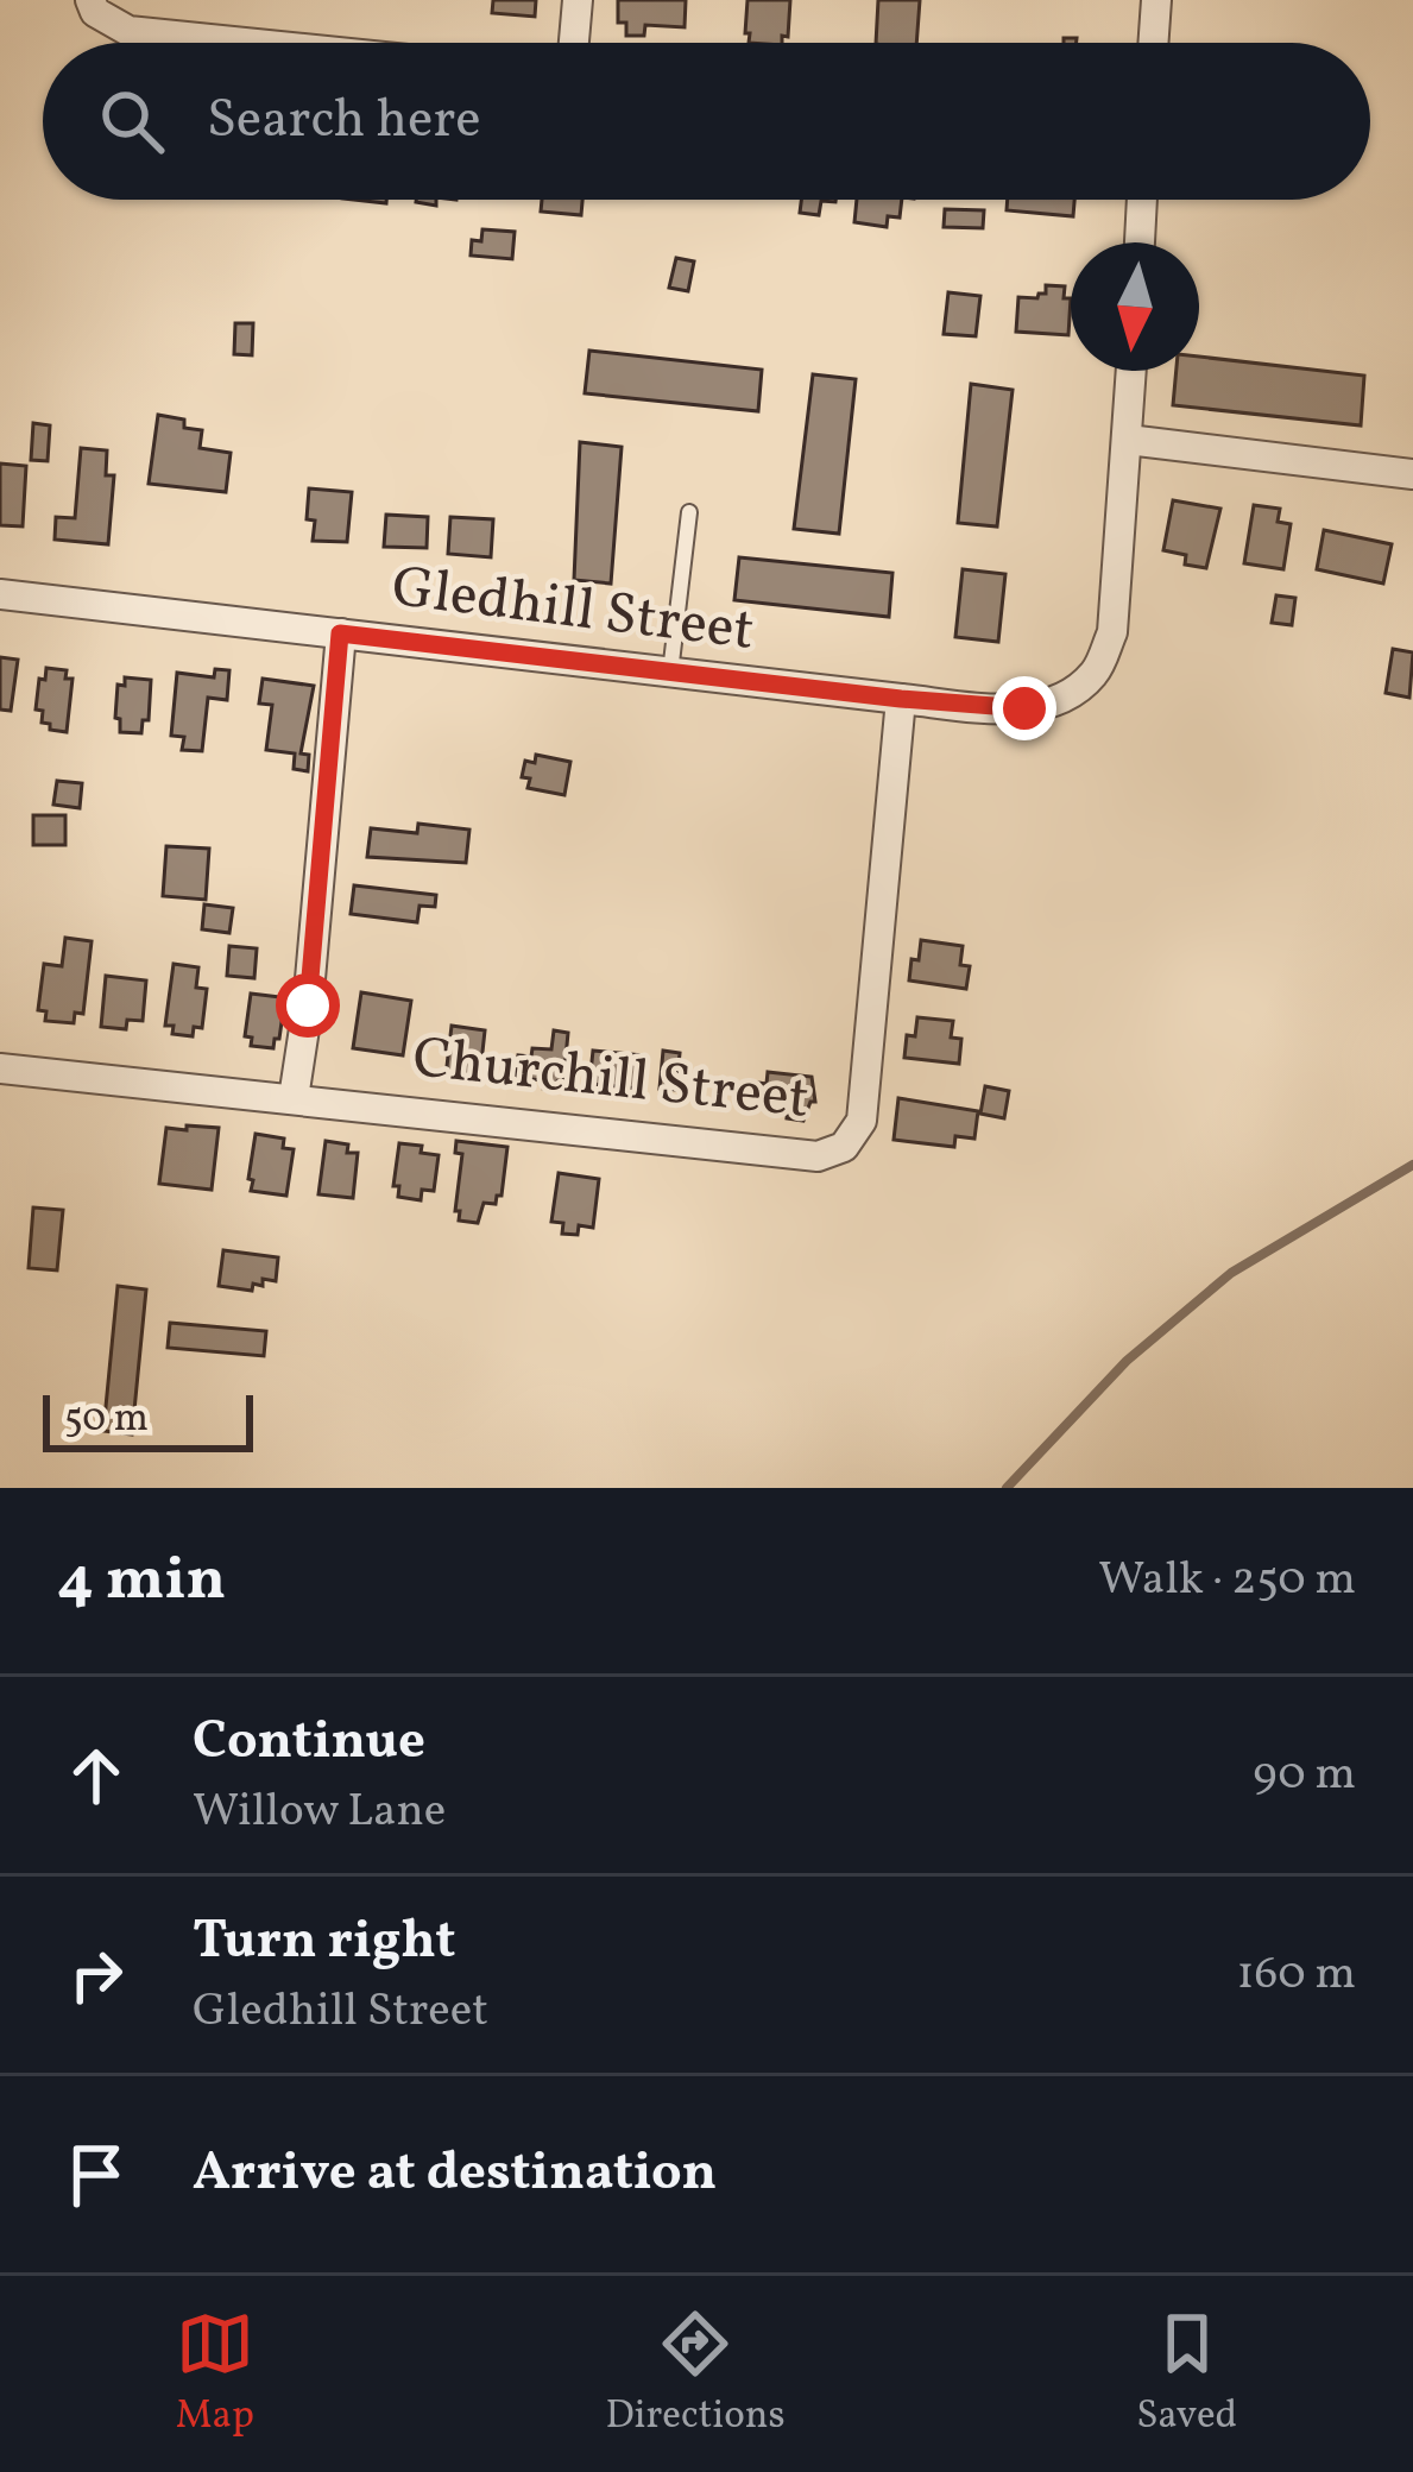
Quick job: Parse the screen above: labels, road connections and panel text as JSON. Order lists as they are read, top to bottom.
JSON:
{
  "streets": {
    "street": ["Gledhill Street", "Churchill Street"]
  },
  "crossings": [
    ["Gledhill Street", "Churchill Street"]
  ],
  "scale_bar": "50 m",
  "north": "bottom",
  "page": {
    "search": "Search here",
    "scale": "50 m",
    "heading": ["4 min", "Walk · 250 m"],
    "list": [
      ["Continue", "Willow Lane", "90 m"],
      ["Turn right", "Gledhill Street", "160 m"],
      "Arrive at destination"
    ],
    "nav": ["Map", "Directions", "Saved"]
  }
}
